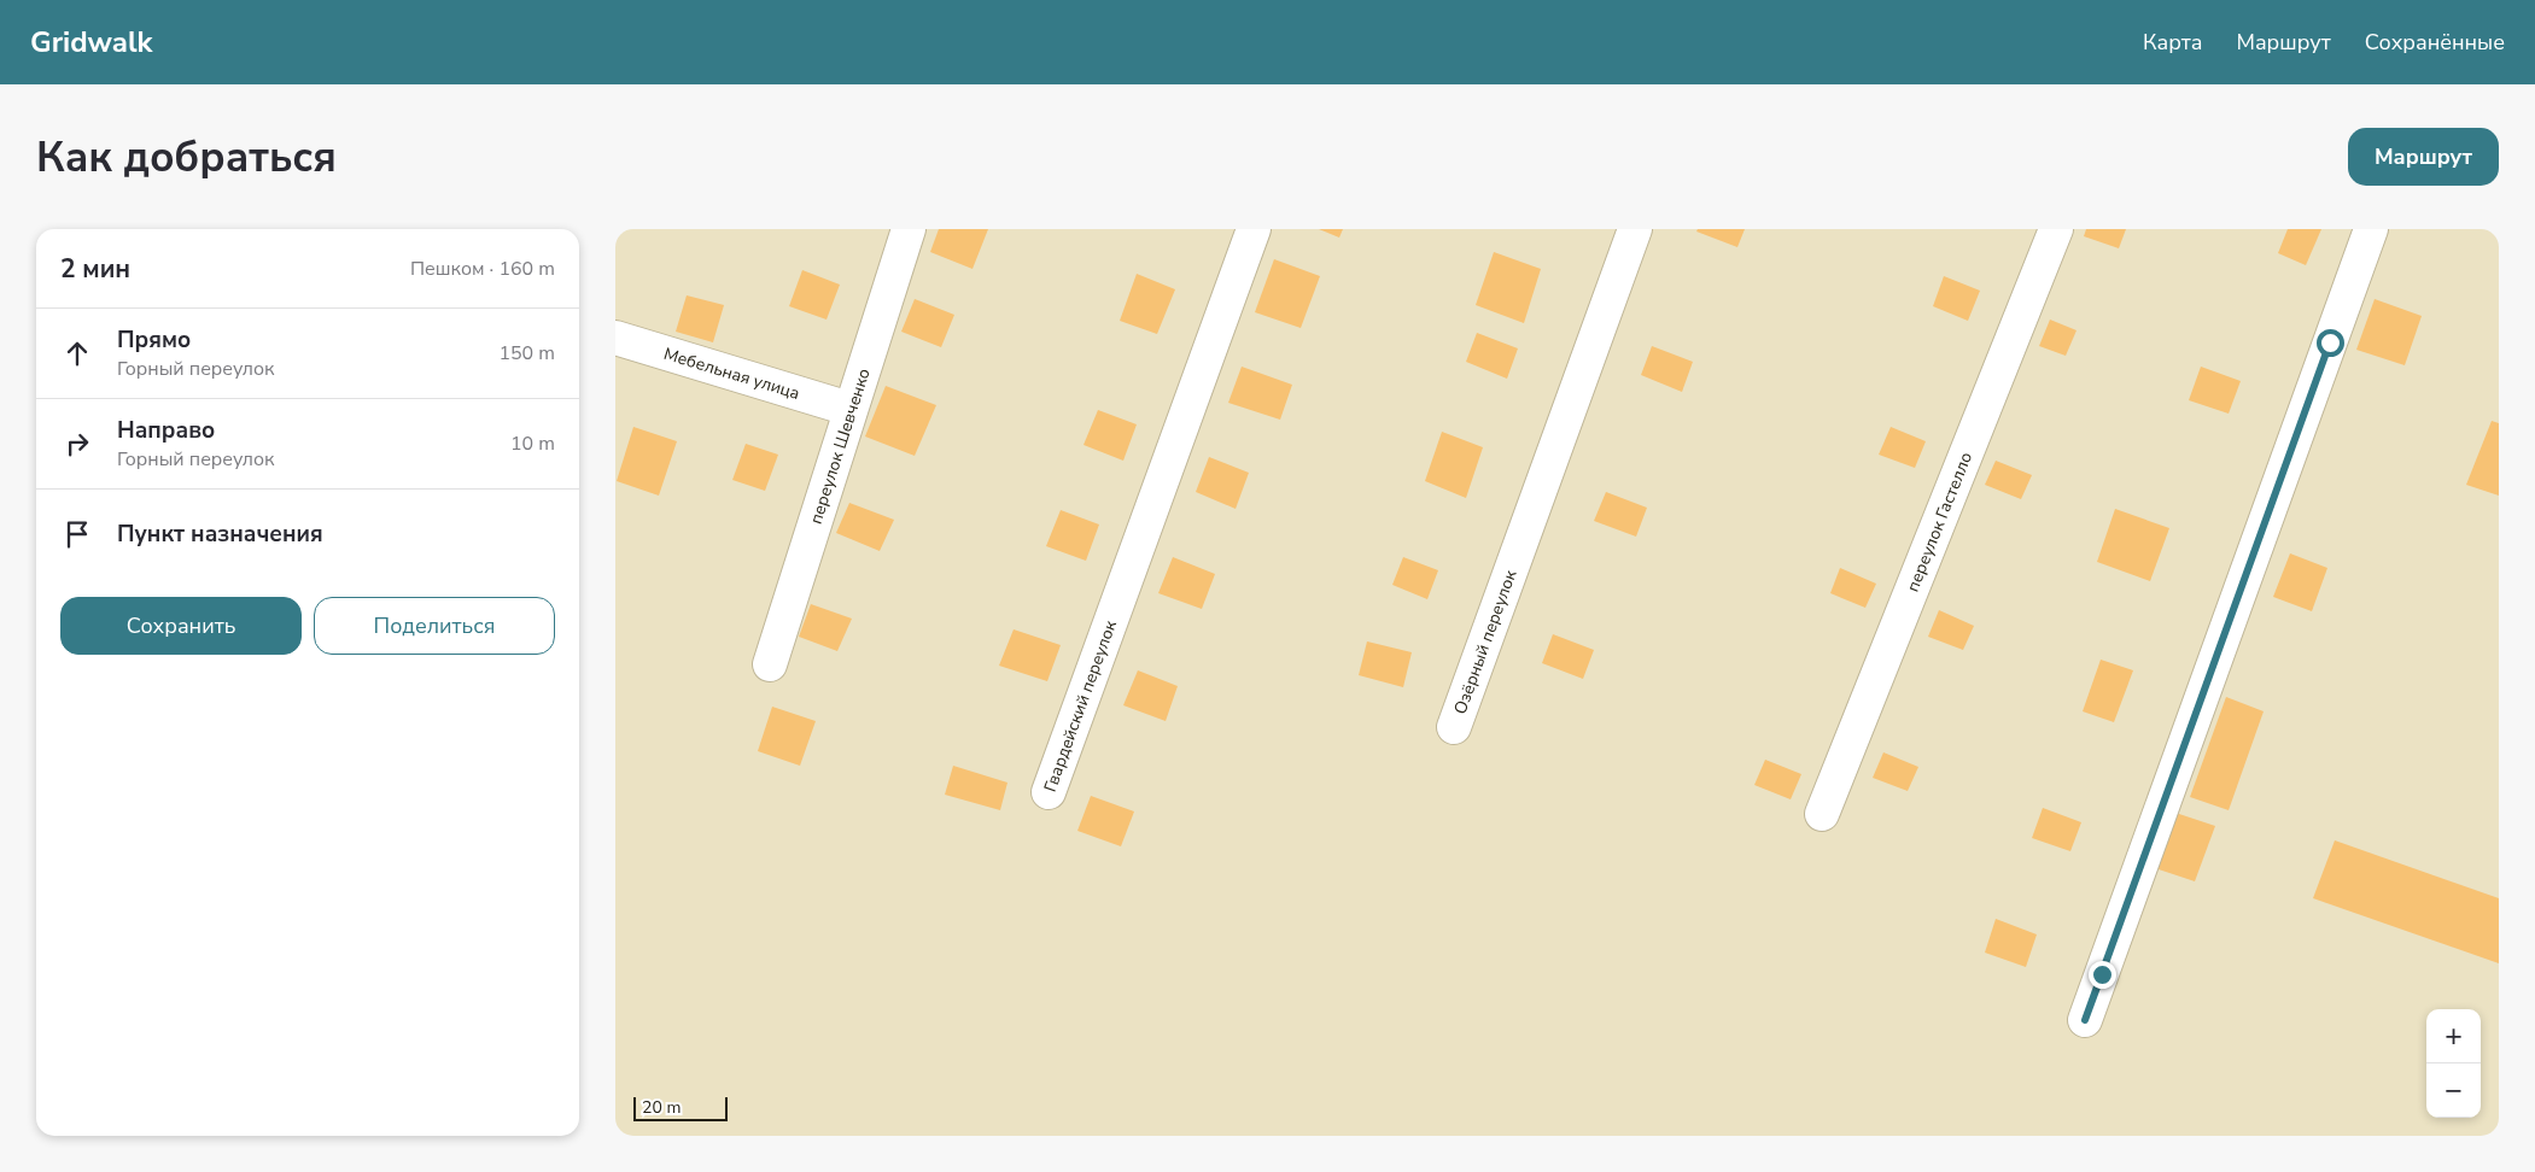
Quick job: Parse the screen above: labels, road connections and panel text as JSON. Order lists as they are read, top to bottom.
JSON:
{
  "streets": {
    "street": [
      "Мебельная улица",
      "переулок Шевченко",
      "переулок Гастелло",
      "Озёрный переулок",
      "Гвардейский переулок"
    ]
  },
  "crossings": [
    ["Мебельная улица", "переулок Шевченко"]
  ],
  "scale_bar": "20 m",
  "page": {
    "header": "Gridwalk",
    "nav": ["Карта", "Маршрут", "Сохранённые"],
    "buttons": [
      "Маршрут",
      ["Сохранить", "Поделиться"]
    ],
    "title": "Как добраться",
    "heading": ["2 мин", "Пешком · 160 m"],
    "list": [
      ["Прямо", "Горный переулок", "150 m"],
      ["Направо", "Горный переулок", "10 m"],
      "Пункт назначения"
    ],
    "map_buttons": ["+", "−"],
    "scale": "20 m"
  }
}
